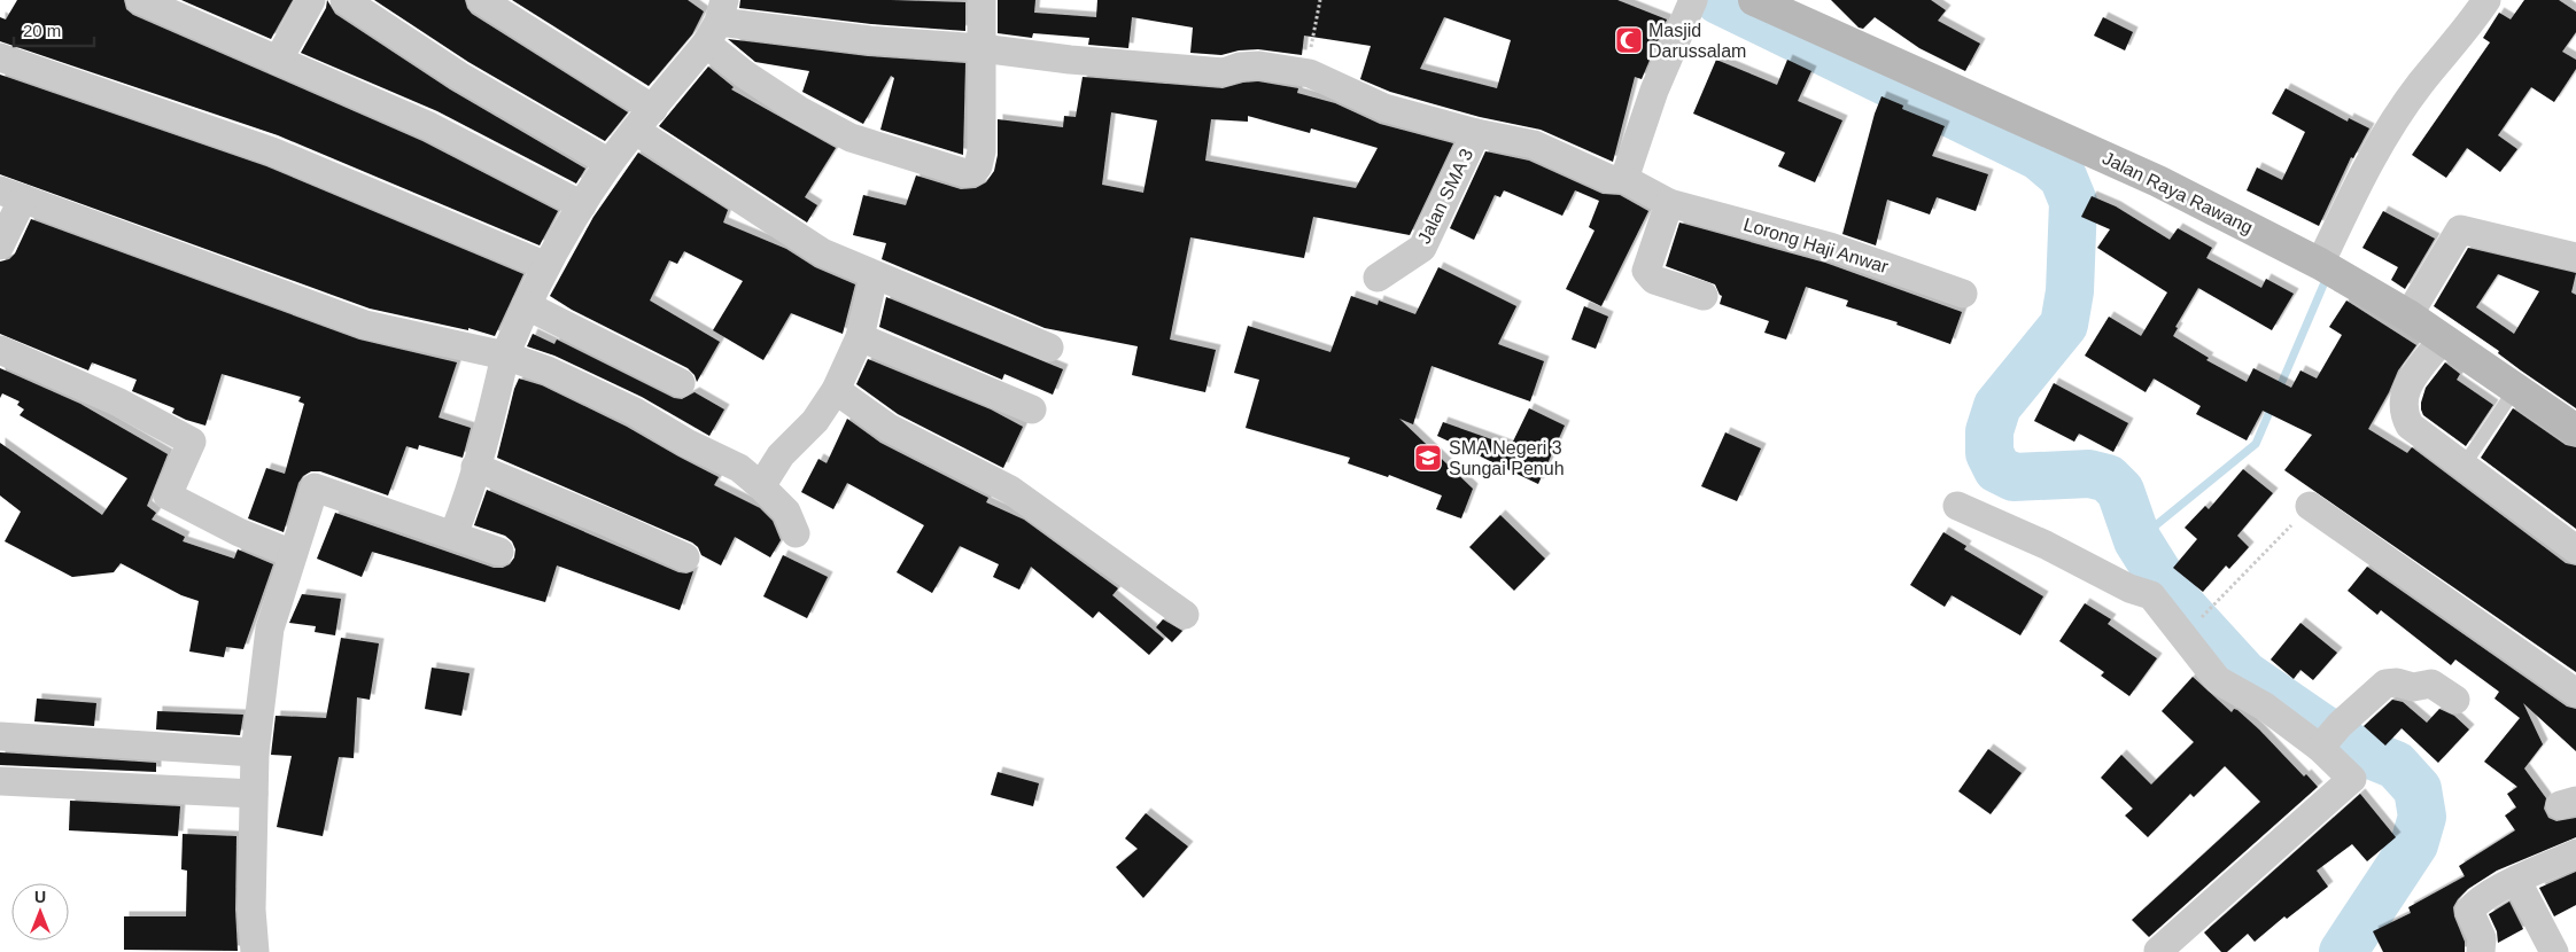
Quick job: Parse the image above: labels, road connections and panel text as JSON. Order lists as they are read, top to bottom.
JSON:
{
  "streets": {
    "main road": ["Jalan Raya Rawang"],
    "street": ["Jalan SMA 3", "Lorong Haji Anwar"]
  },
  "crossings": [
    ["Jalan SMA 3", "Lorong Haji Anwar"]
  ],
  "places": {
    "mosque": ["Masjid Darussalam"],
    "school or university": ["SMA Negeri 3 Sungai Penuh"]
  },
  "scale_bar": "20 m",
  "north": "top"
}
